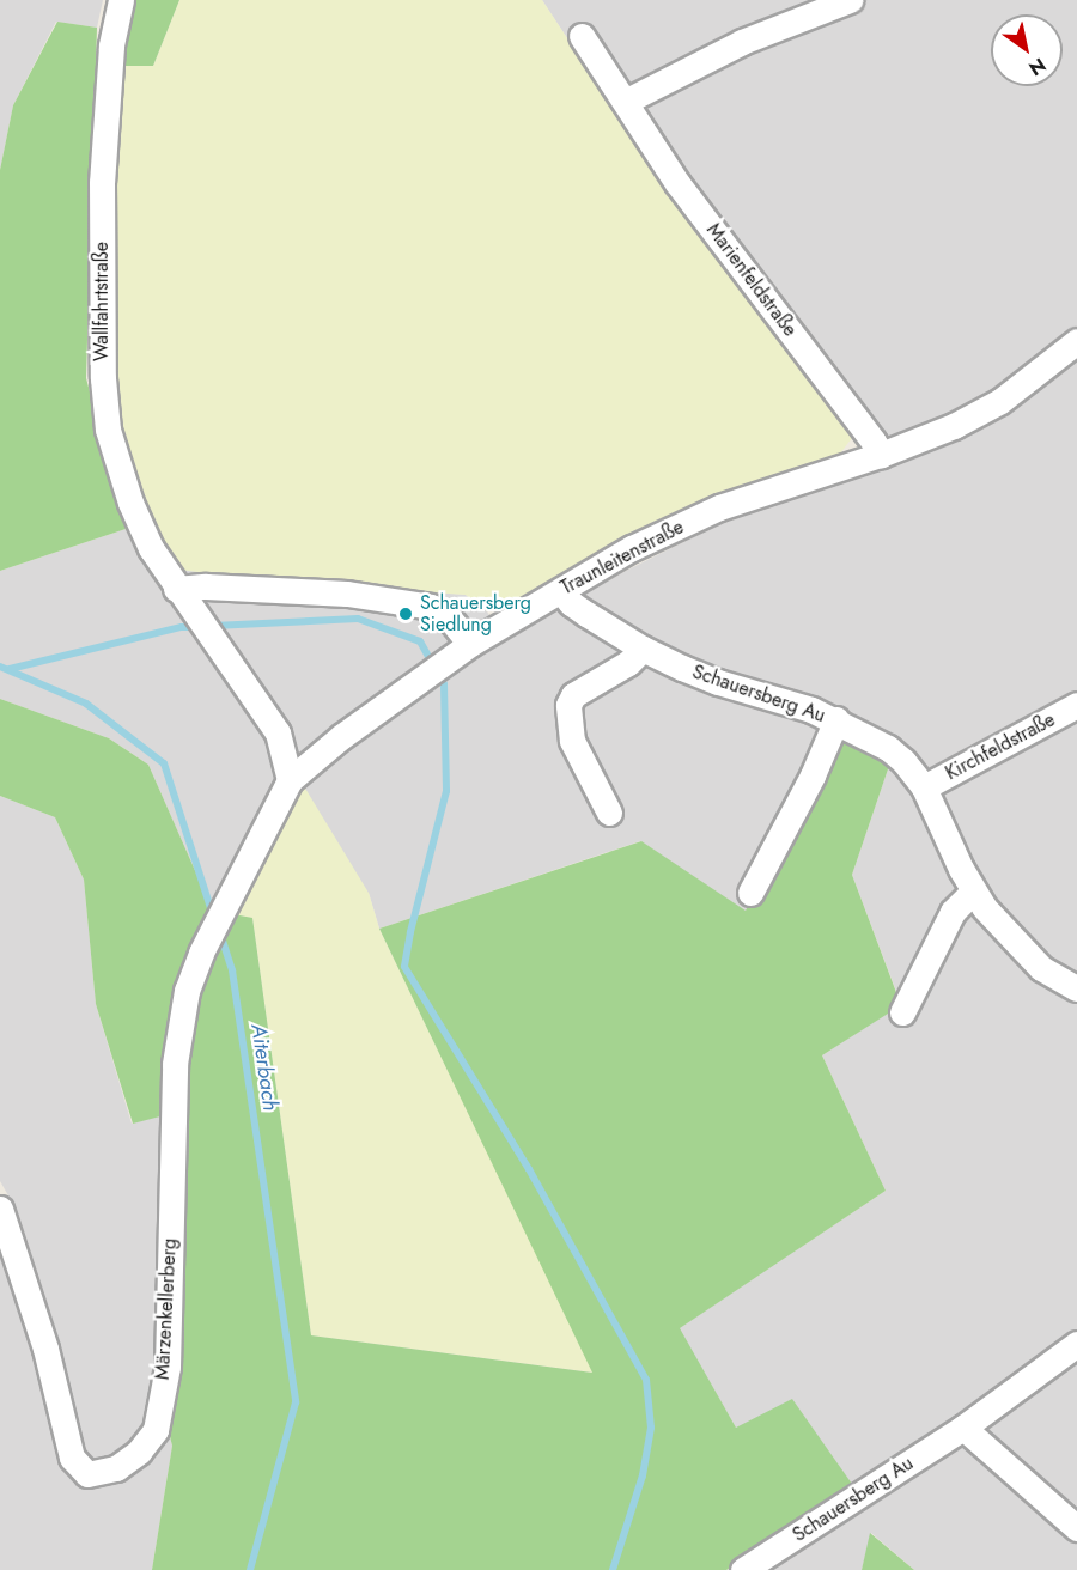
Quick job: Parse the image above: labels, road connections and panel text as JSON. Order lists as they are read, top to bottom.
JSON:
{
  "streets": {
    "street": [
      "Marienfeldstraße",
      "Wallfahrtstraße",
      "Traunleitenstraße",
      "Schauersberg Au",
      "Kirchfeldstraße",
      "Märzenkellerberg"
    ]
  },
  "crossings": [
    ["Marienfeldstraße", "Traunleitenstraße"],
    ["Wallfahrtstraße", "Traunleitenstraße"],
    ["Traunleitenstraße", "Schauersberg Au"],
    ["Traunleitenstraße", "Märzenkellerberg"],
    ["Schauersberg Au", "Kirchfeldstraße"]
  ],
  "water": ["Aiterbach"],
  "places": ["Schauersberg Siedlung"],
  "north": "bottom right"
}
